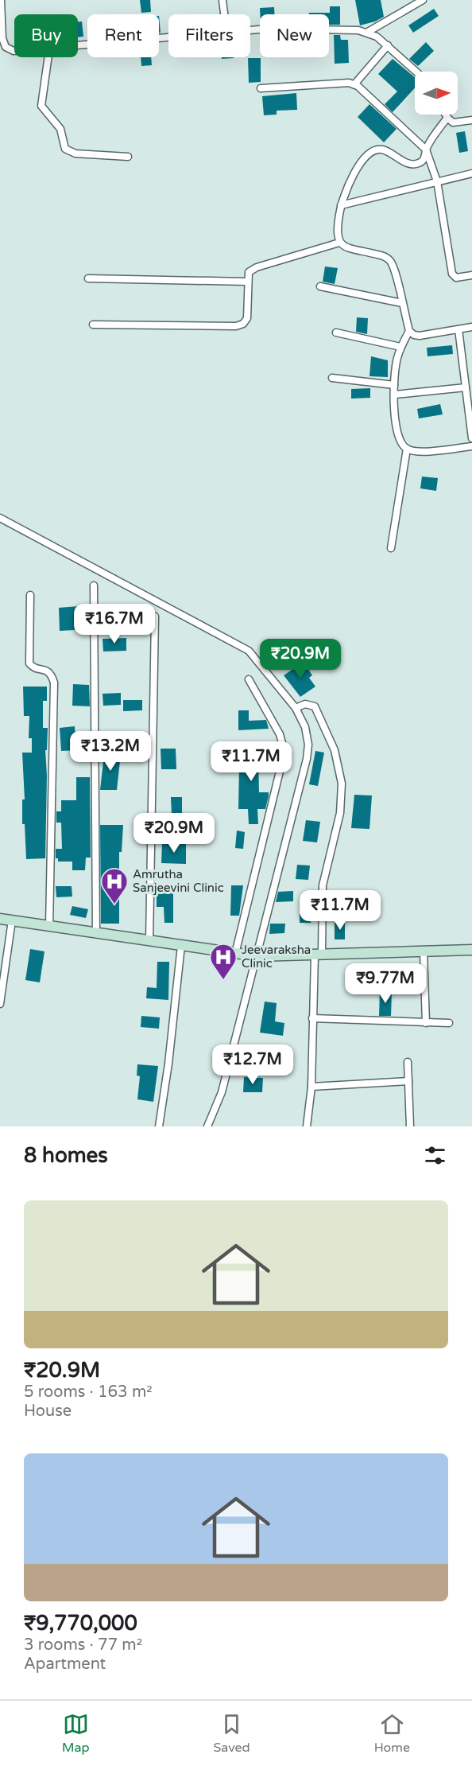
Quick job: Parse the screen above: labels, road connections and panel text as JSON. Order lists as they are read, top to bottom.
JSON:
{
  "places": {
    "hospital": ["Amrutha Sanjeevini Clinic", "Jeevaraksha Clinic"]
  },
  "north": "right",
  "page": {
    "chip": [
      "Buy",
      "Rent",
      "Filters",
      "New"
    ],
    "price": [
      "₹16.7M",
      "₹20.9M",
      "₹13.2M",
      "₹11.7M",
      "₹20.9M",
      "₹11.7M",
      "₹9.77M",
      "₹12.7M"
    ],
    "heading": "8 homes",
    "list": [
      {
        "name": "₹20.9M",
        "note": "5 rooms · 163 m² · House"
      },
      {
        "name": "₹9,770,000",
        "note": "3 rooms · 77 m² · Apartment"
      }
    ],
    "tabs": ["Map", "Saved", "Home"]
  }
}
